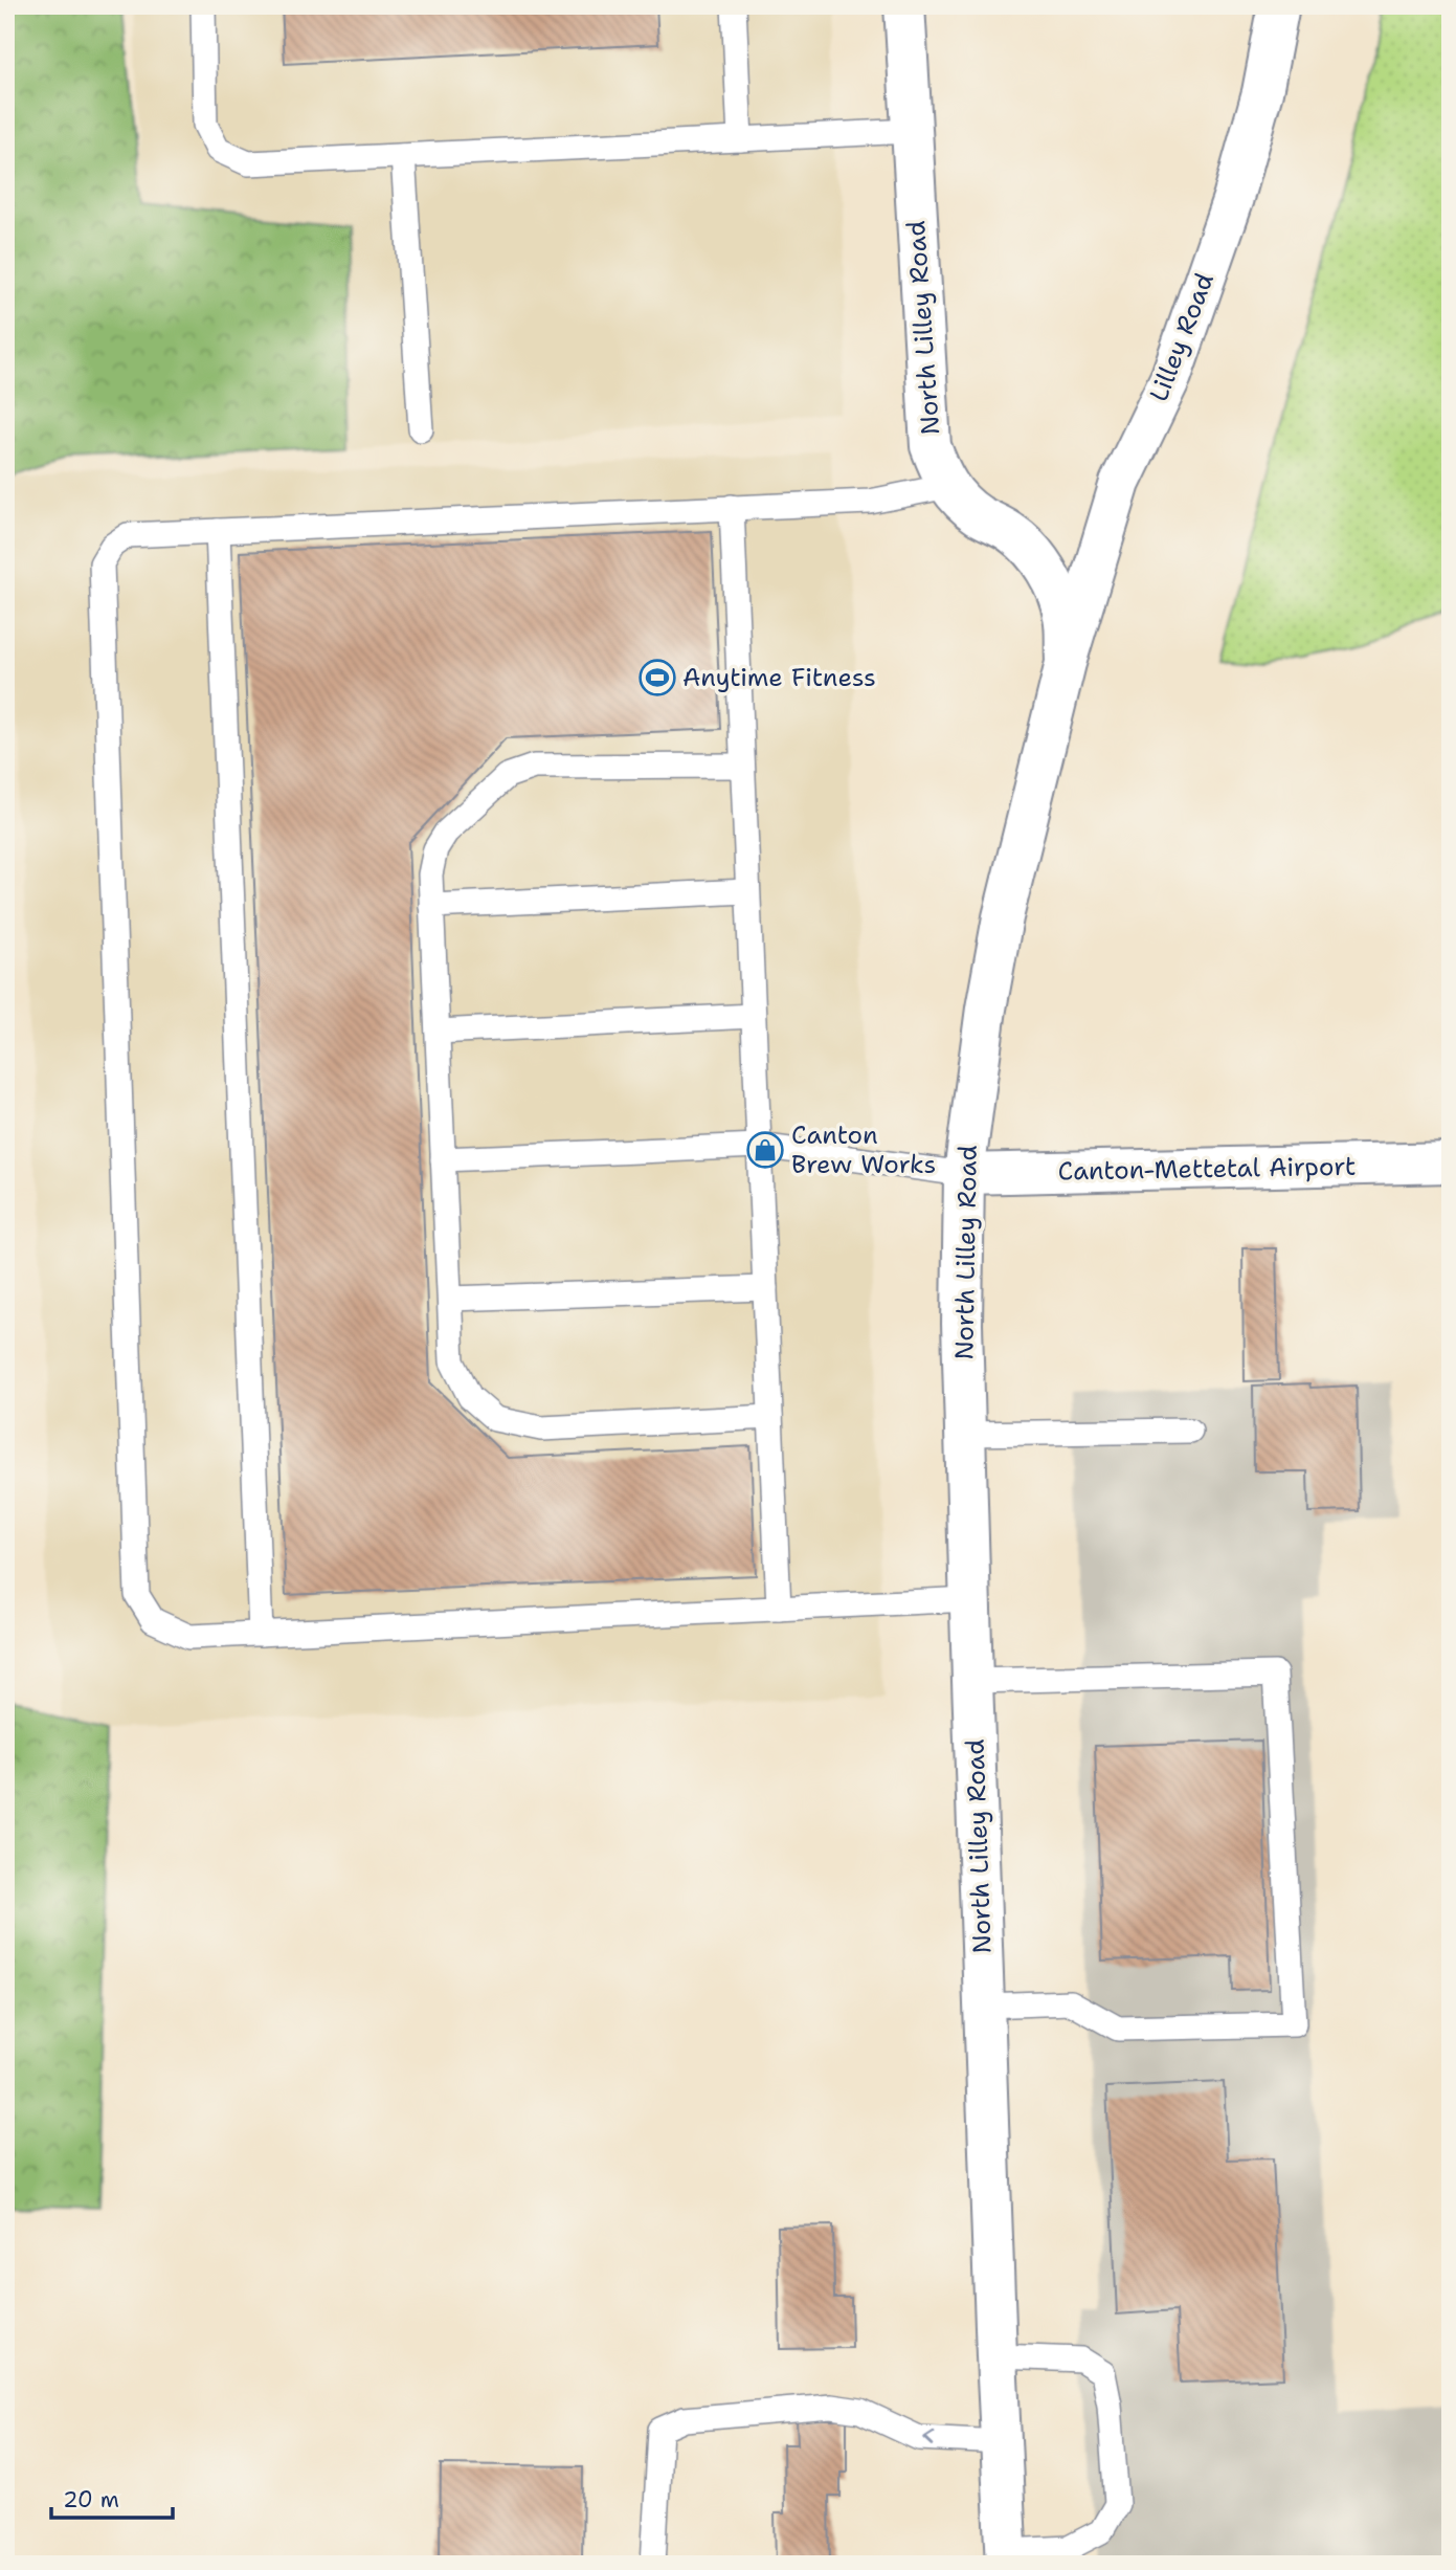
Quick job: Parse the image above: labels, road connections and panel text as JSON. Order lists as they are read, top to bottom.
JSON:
{
  "streets": {
    "street": ["North Lilley Road", "Lilley Road", "Canton-Mettetal Airport"]
  },
  "crossings": [
    ["North Lilley Road", "Lilley Road"],
    ["North Lilley Road", "Canton-Mettetal Airport"]
  ],
  "places": {
    "sports": ["Anytime Fitness"],
    "shop": ["Canton Brew Works"]
  },
  "scale_bar": "20 m"
}
